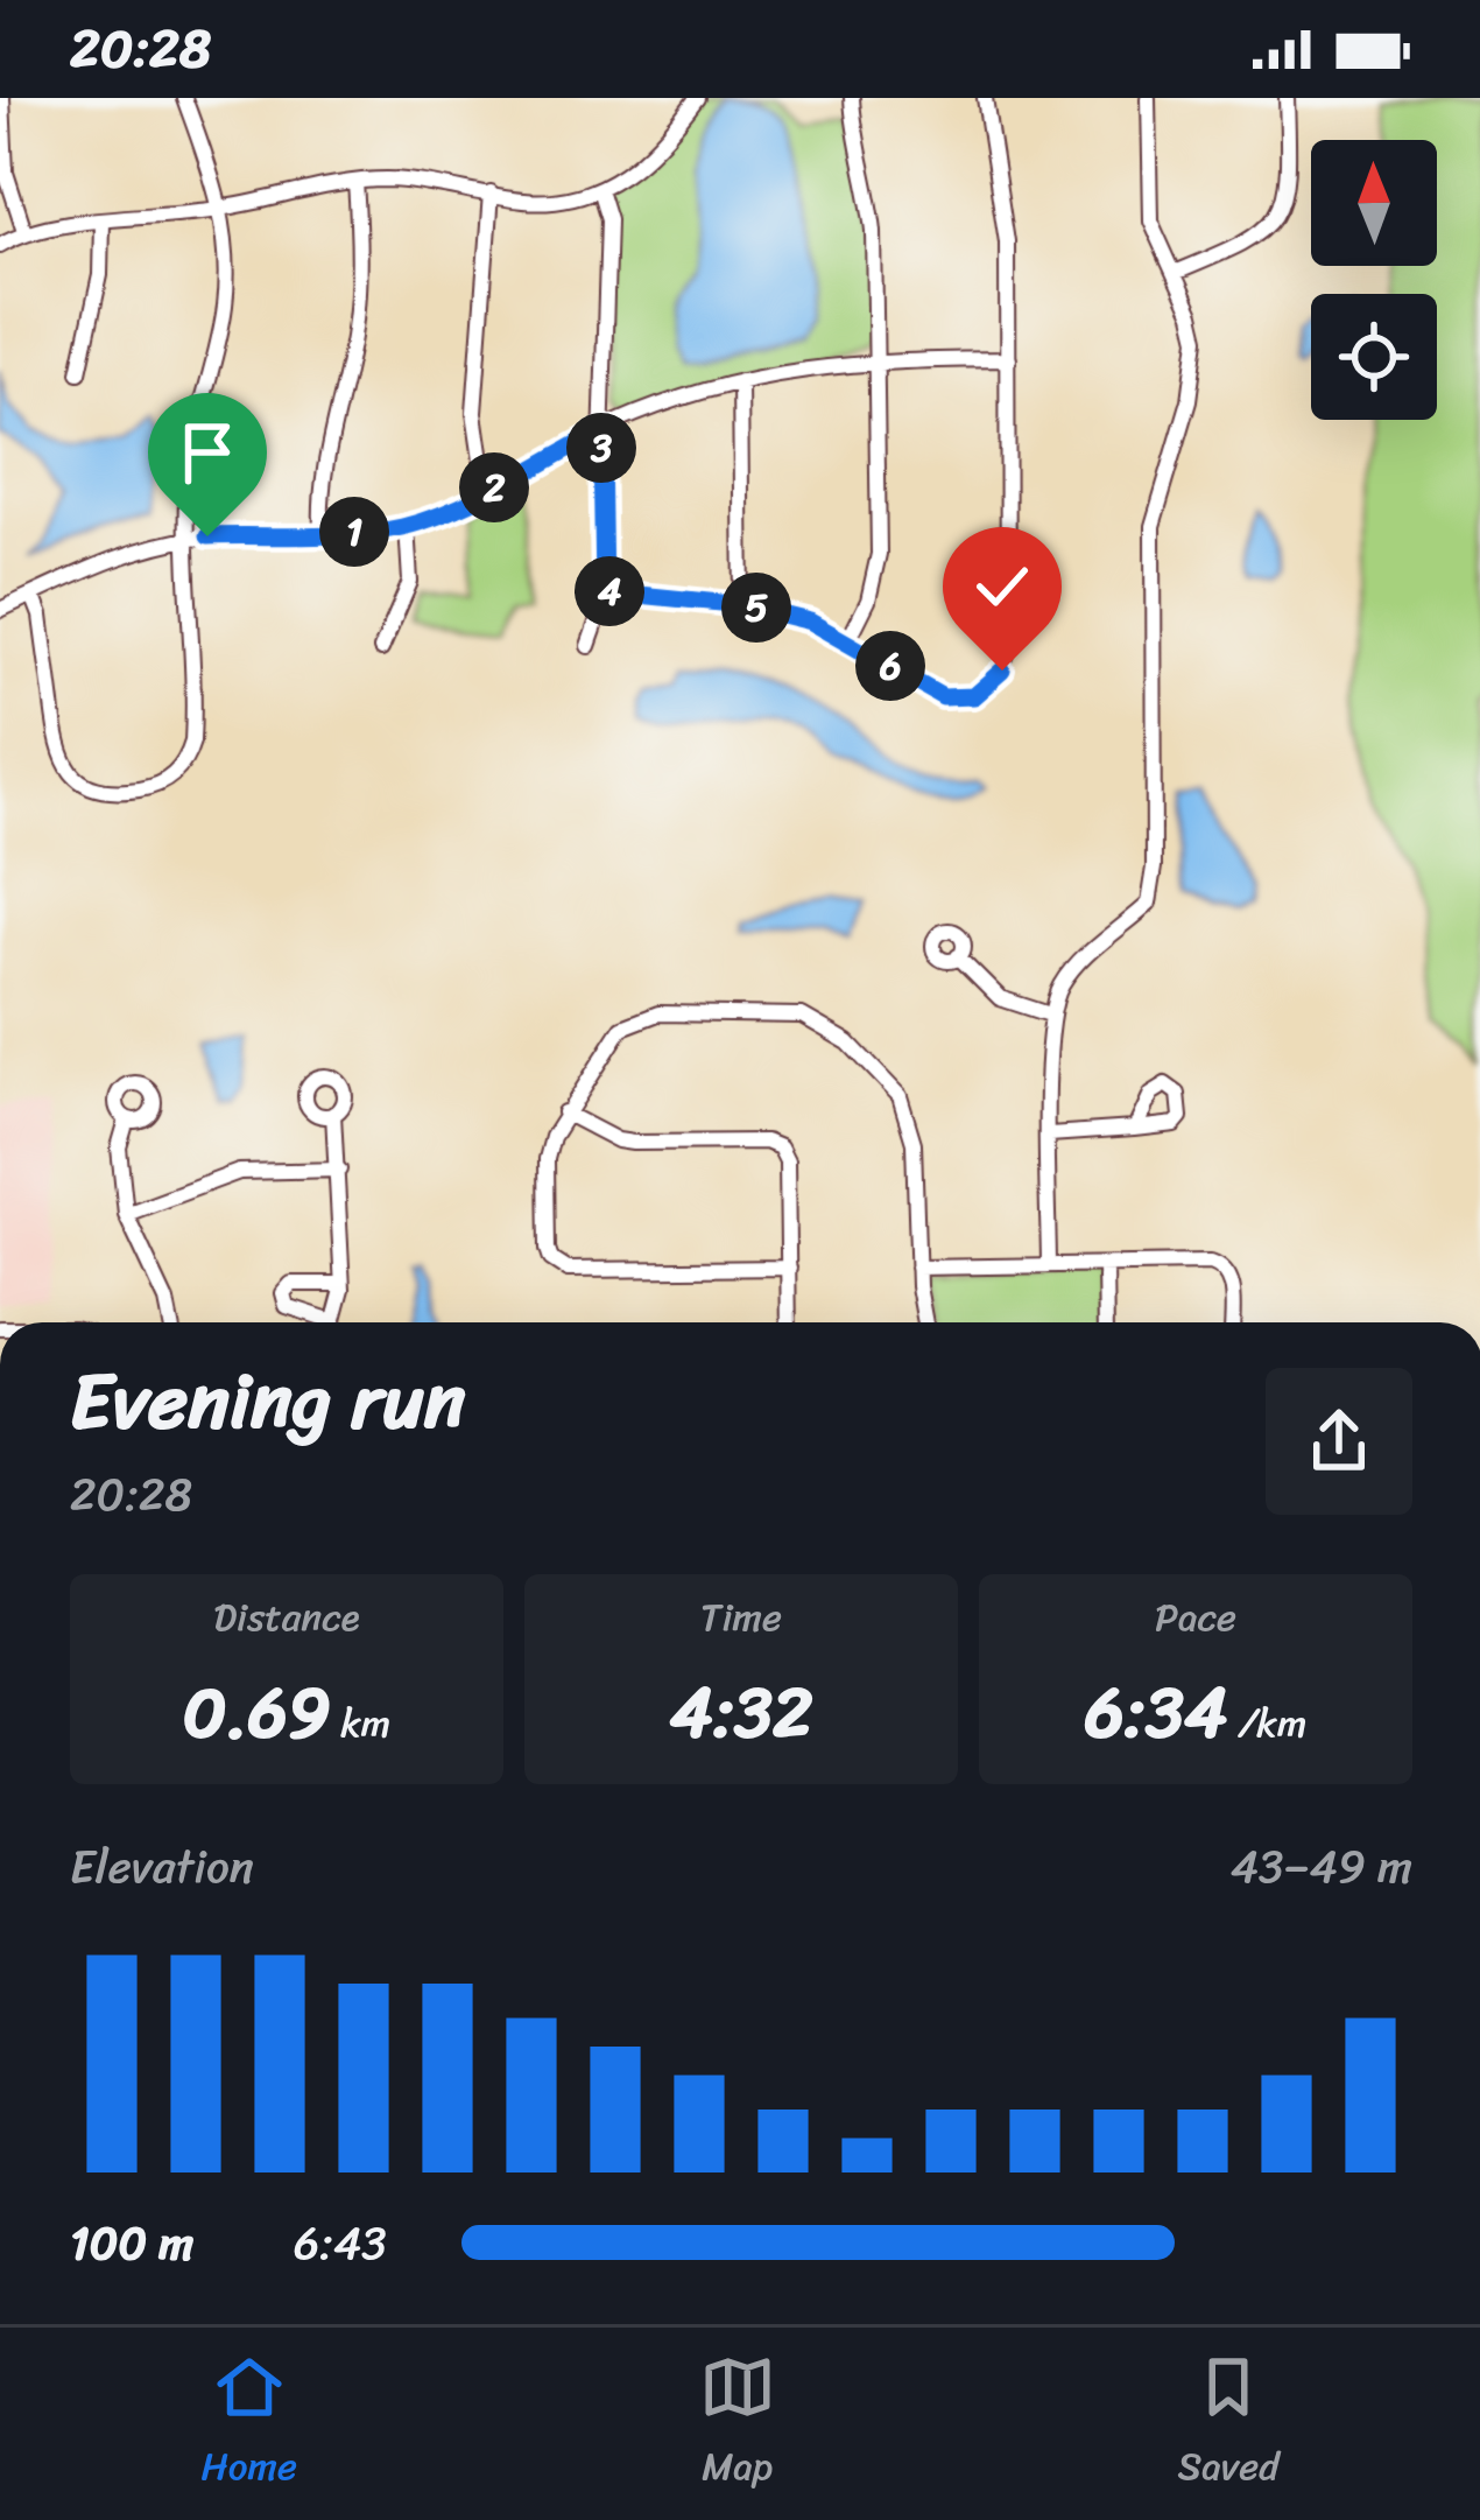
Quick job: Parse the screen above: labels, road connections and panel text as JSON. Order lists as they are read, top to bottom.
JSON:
{
  "north": "top",
  "page": {
    "status": "20:28",
    "pins": [
      "3",
      "2",
      "1",
      "4",
      "5",
      "6"
    ],
    "heading": ["Evening run", "20:28"],
    "stats": [
      ["Distance", "0.69 km"],
      ["Time", "4:32"],
      ["Pace", "6:34 /km"]
    ],
    "chart": ["Elevation", "43–49 m"],
    "list": [
      {
        "name": "100 m",
        "note": "6:43"
      }
    ],
    "tabs": ["Home", "Map", "Saved"]
  }
}
